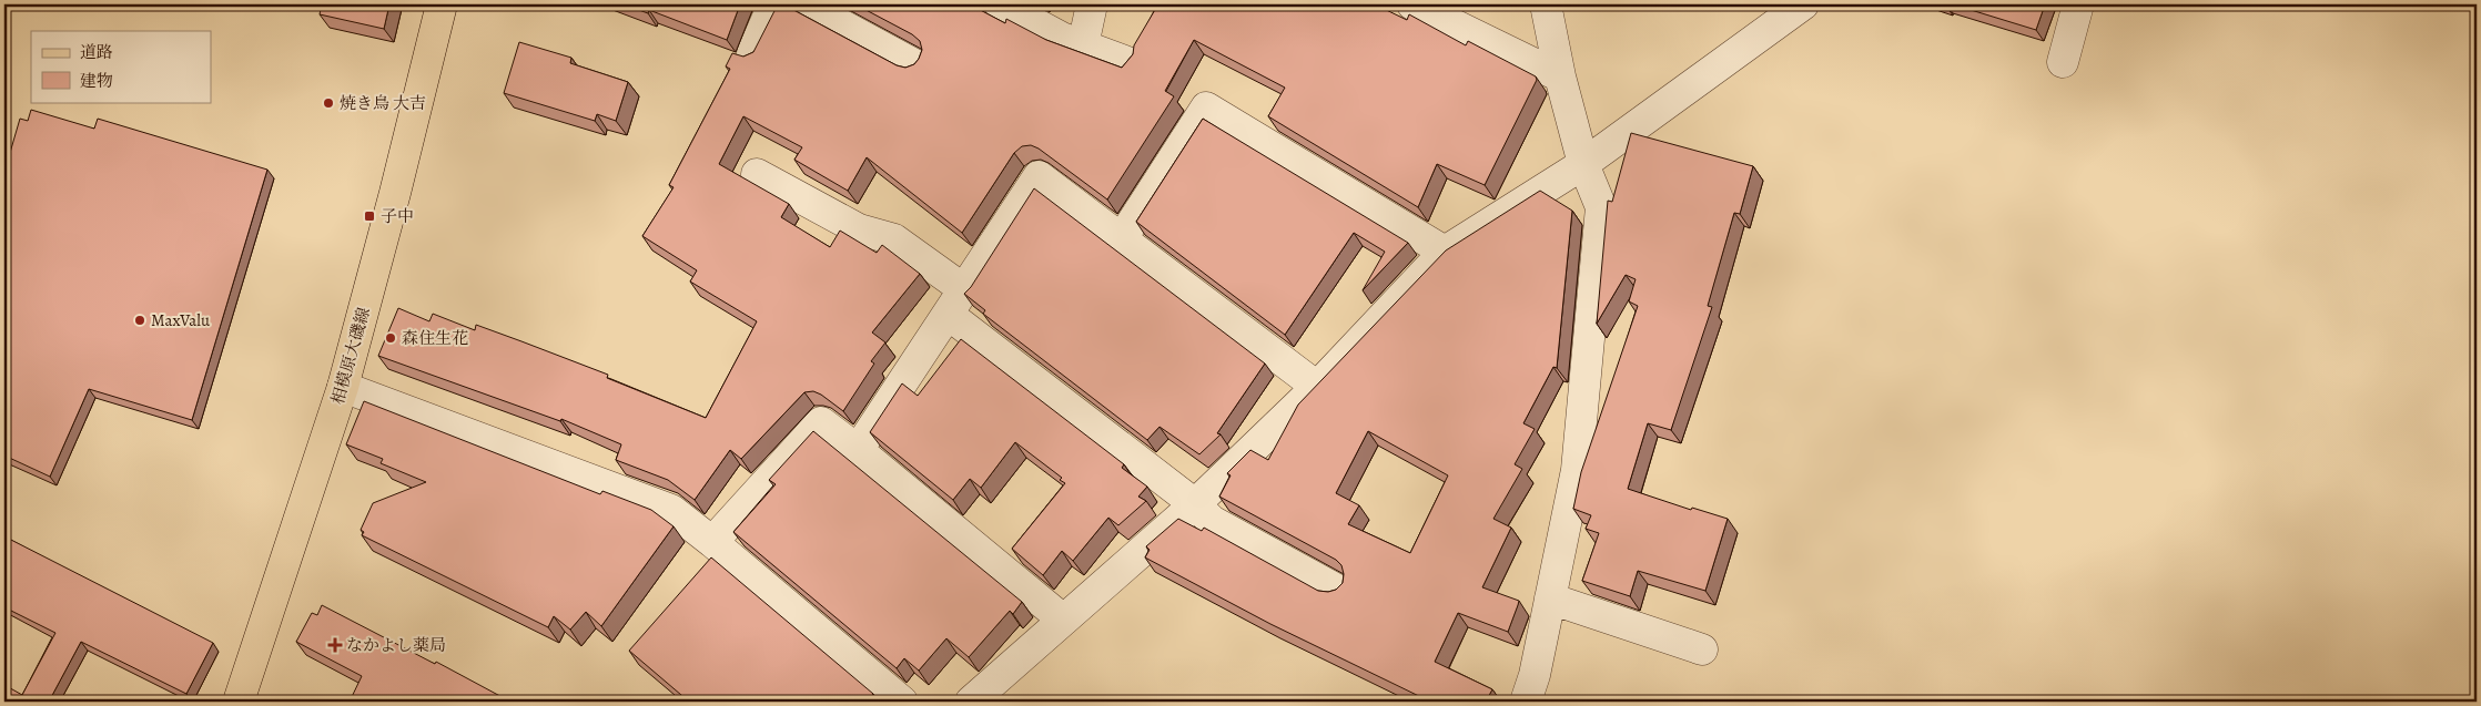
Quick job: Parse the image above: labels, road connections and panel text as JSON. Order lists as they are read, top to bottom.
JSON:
{
  "streets": {
    "main road": ["相模原大磯線"]
  },
  "places": {
    "other": ["焼き鳥 大吉", "MaxValu", "森住生花"],
    "transit": ["子中"],
    "health": ["なかよし薬局"]
  },
  "legend": ["道路", "建物"]
}
